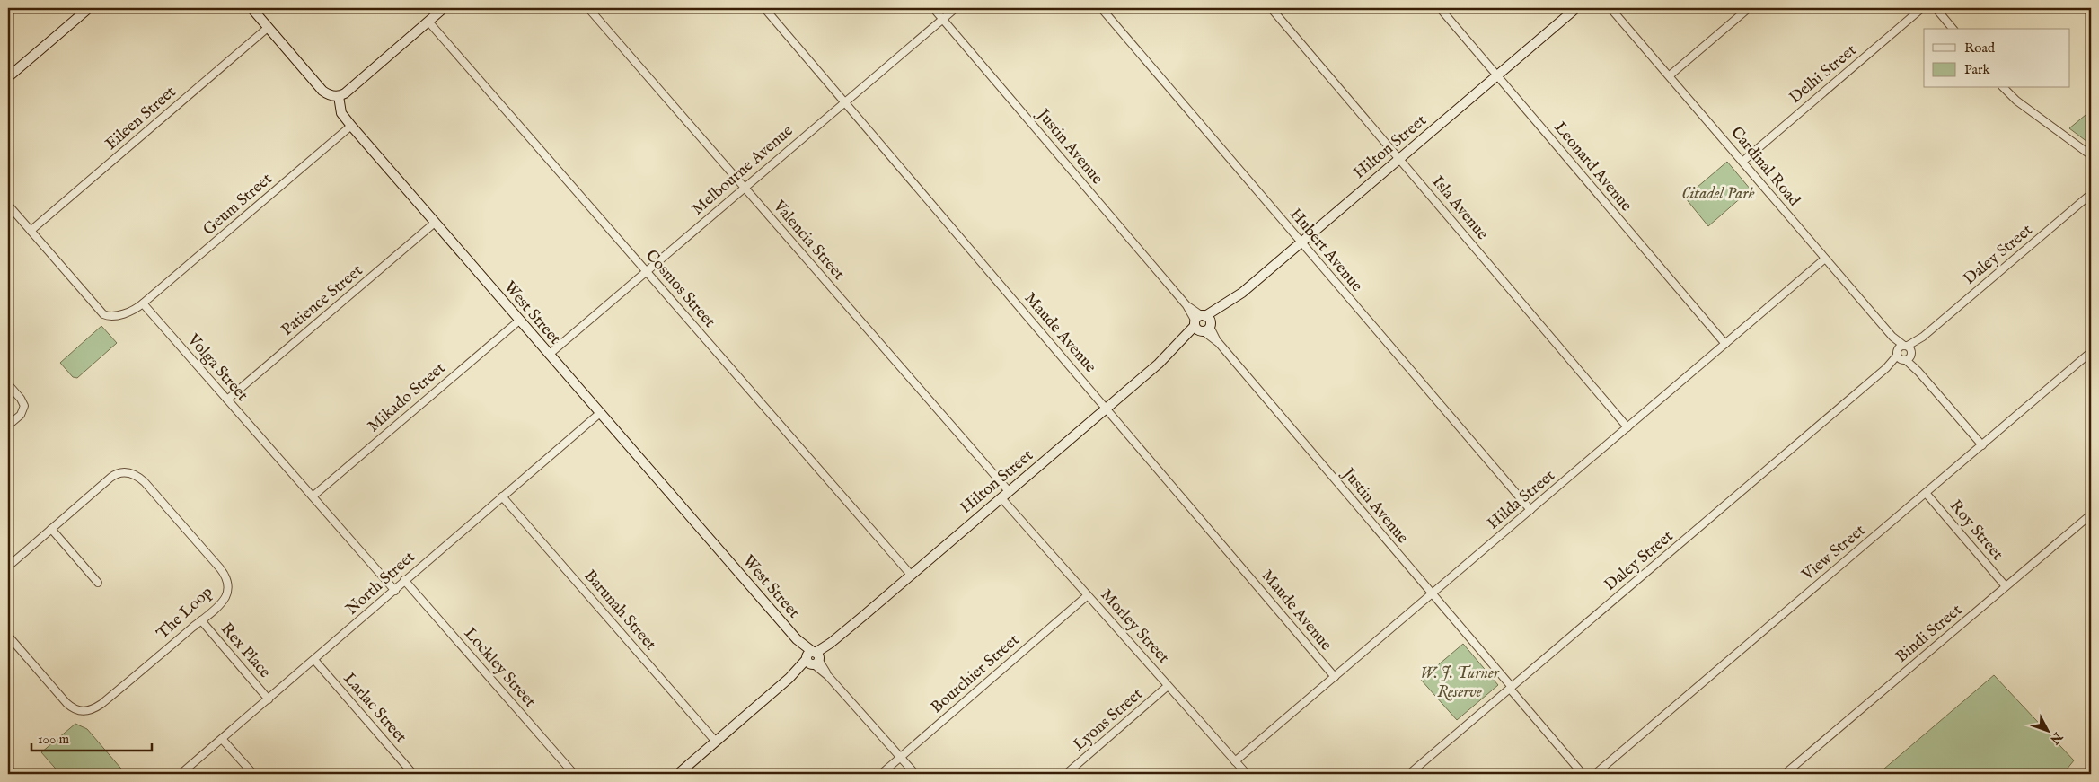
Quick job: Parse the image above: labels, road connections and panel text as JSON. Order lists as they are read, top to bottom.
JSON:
{
  "streets": {
    "street": [
      "Delhi Street",
      "Eileen Street",
      "Justin Avenue",
      "Hilton Street",
      "Leonard Avenue",
      "Cardinal Road",
      "Melbourne Avenue",
      "Geum Street",
      "Isla Avenue",
      "Valencia Street",
      "Hubert Avenue",
      "Daley Street",
      "Cosmos Street",
      "Patience Street",
      "West Street",
      "Maude Avenue",
      "Volga Street",
      "Mikado Street",
      "Hilda Street",
      "Roy Street",
      "View Street",
      "North Street",
      "Barunah Street",
      "The Loop",
      "Morley Street",
      "Bindi Street",
      "Rex Place",
      "Lockley Street",
      "Bourchier Street",
      "Larlac Street",
      "Lyons Street"
    ]
  },
  "crossings": [
    ["Delhi Street", "Cardinal Road"],
    ["Justin Avenue", "Hilton Street"],
    ["Justin Avenue", "Melbourne Avenue"],
    ["Justin Avenue", "Daley Street"],
    ["Justin Avenue", "Hilda Street"],
    ["Hilton Street", "Leonard Avenue"],
    ["Hilton Street", "Isla Avenue"],
    ["Hilton Street", "Valencia Street"],
    ["Hilton Street", "Hubert Avenue"],
    ["Hilton Street", "Cosmos Street"],
    ["Hilton Street", "West Street"],
    ["Hilton Street", "Maude Avenue"],
    ["Hilton Street", "Barunah Street"],
    ["Hilton Street", "Morley Street"],
    ["Leonard Avenue", "Hilda Street"],
    ["Cardinal Road", "Daley Street"],
    ["Cardinal Road", "Hilda Street"],
    ["Cardinal Road", "View Street"],
    ["Melbourne Avenue", "Valencia Street"],
    ["Melbourne Avenue", "Cosmos Street"],
    ["Melbourne Avenue", "West Street"],
    ["Melbourne Avenue", "Maude Avenue"],
    ["Geum Street", "West Street"],
    ["Geum Street", "Volga Street"],
    ["Isla Avenue", "Hilda Street"],
    ["Hubert Avenue", "Hilda Street"],
    ["Patience Street", "West Street"],
    ["Patience Street", "Volga Street"],
    ["West Street", "Mikado Street"],
    ["West Street", "North Street"],
    ["West Street", "Bourchier Street"],
    ["Maude Avenue", "Hilda Street"],
    ["Volga Street", "Mikado Street"],
    ["Volga Street", "North Street"],
    ["Hilda Street", "Morley Street"],
    ["Roy Street", "View Street"],
    ["Roy Street", "Bindi Street"],
    ["North Street", "Barunah Street"],
    ["North Street", "Rex Place"],
    ["North Street", "Lockley Street"],
    ["North Street", "Larlac Street"],
    ["The Loop", "Rex Place"],
    ["Morley Street", "Bourchier Street"],
    ["Morley Street", "Lyons Street"]
  ],
  "parks": ["Citadel Park", "W. J. Turner Reserve"],
  "legend": ["Road", "Park"],
  "scale_bar": "100 m",
  "north": "bottom right"
}
